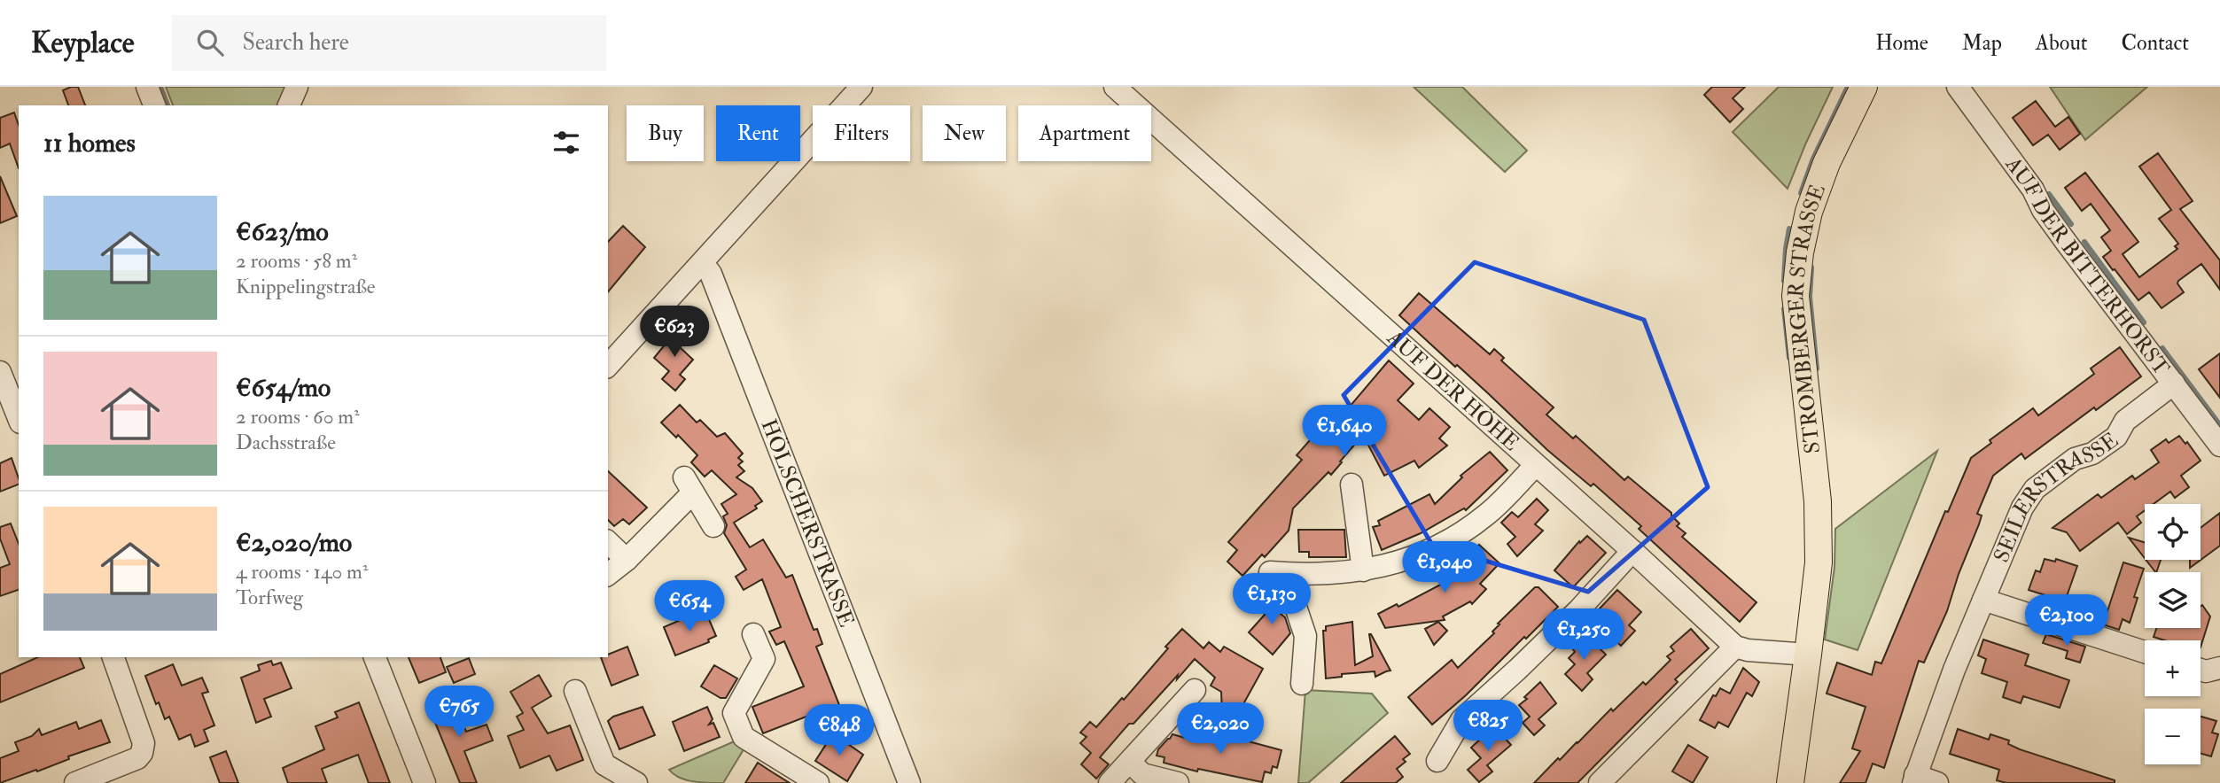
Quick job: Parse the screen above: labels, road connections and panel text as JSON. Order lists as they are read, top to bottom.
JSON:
{
  "streets": {
    "main road": ["STROMBERGER STRASSE"],
    "street": [
      "AUF DER BITTERHORST",
      "AUF DER HÖHE",
      "SEILERSTRASSE",
      "HÖLSCHERSTRASSE"
    ]
  },
  "crossings": [
    ["AUF DER BITTERHORST", "SEILERSTRASSE"]
  ],
  "page": {
    "header": "Keyplace",
    "search": "Search here",
    "nav": [
      "Home",
      "Map",
      "About",
      "Contact"
    ],
    "chip": [
      "Buy",
      "Rent",
      "Filters",
      "New",
      "Apartment"
    ],
    "heading": "11 homes",
    "list": [
      {
        "name": "€623/mo",
        "note": "2 rooms · 58 m² · Knippelingstraße"
      },
      {
        "name": "€654/mo",
        "note": "2 rooms · 60 m² · Dachsstraße"
      },
      {
        "name": "€2,020/mo",
        "note": "4 rooms · 140 m² · Torfweg"
      }
    ],
    "price": [
      "€623",
      "€1,640",
      "€1,040",
      "€1,130",
      "€654",
      "€2,100",
      "€1,250",
      "€765",
      "€825",
      "€2,020",
      "€848"
    ],
    "map_buttons": ["+", "−"]
  }
}
